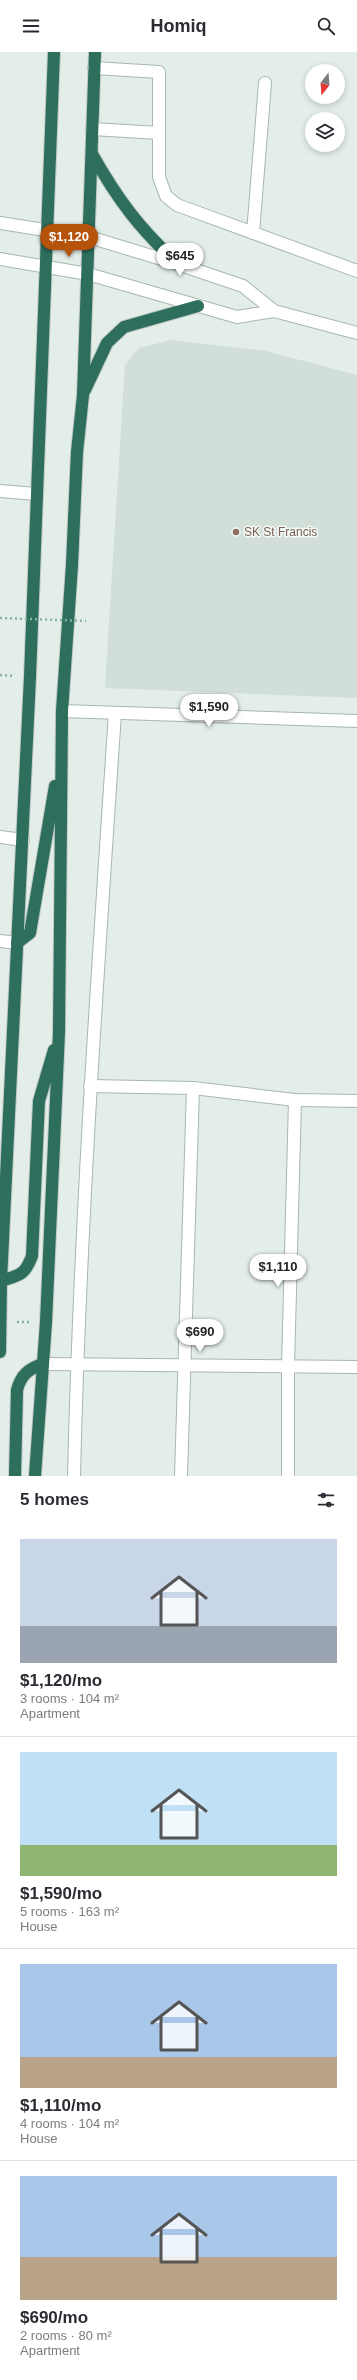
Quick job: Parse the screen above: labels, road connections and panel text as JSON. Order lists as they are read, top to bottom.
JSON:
{
  "places": ["SK St Francis"],
  "north": "bottom",
  "page": {
    "header": "Homiq",
    "price": [
      "$1,120",
      "$645",
      "$1,590",
      "$1,110",
      "$690"
    ],
    "heading": "5 homes",
    "list": [
      {
        "name": "$1,120/mo",
        "note": "3 rooms · 104 m² · Apartment"
      },
      {
        "name": "$1,590/mo",
        "note": "5 rooms · 163 m² · House"
      },
      {
        "name": "$1,110/mo",
        "note": "4 rooms · 104 m² · House"
      },
      {
        "name": "$690/mo",
        "note": "2 rooms · 80 m² · Apartment"
      }
    ]
  }
}
